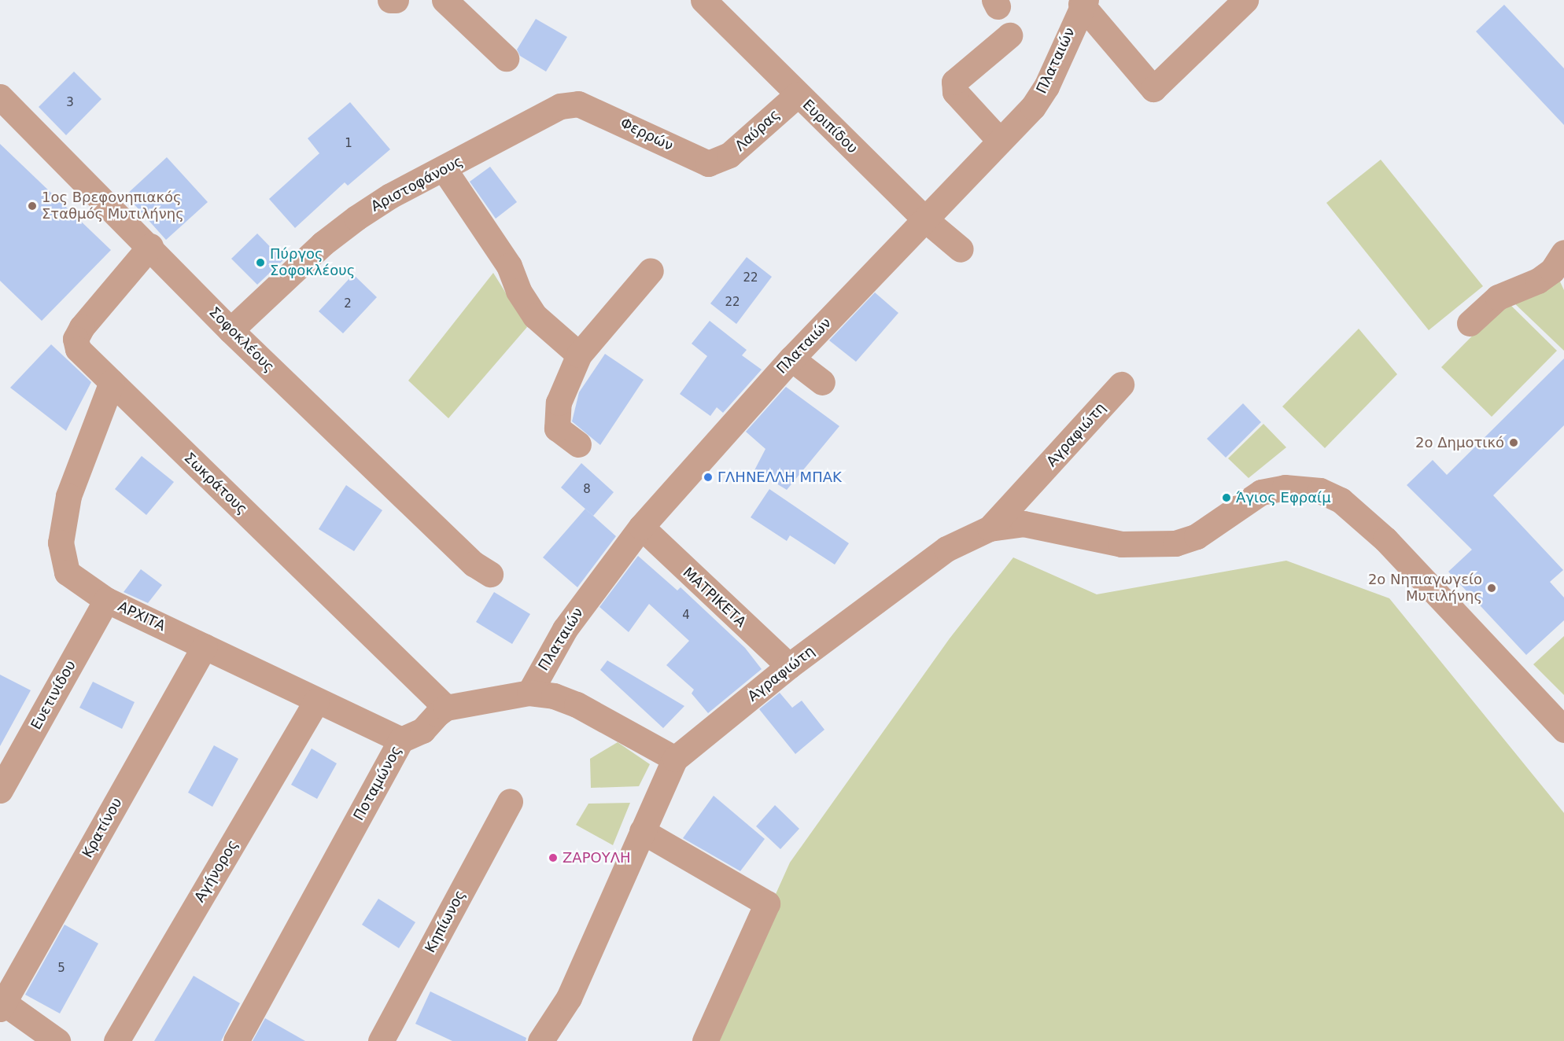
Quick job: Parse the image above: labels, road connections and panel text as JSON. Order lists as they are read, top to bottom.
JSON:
{
  "streets": {
    "street": [
      "Πλαταιών",
      "Ευριπίδου",
      "Λαύρας",
      "Φερρών",
      "Αριστοφάνους",
      "Σοφοκλέους",
      "Αγραφιώτη",
      "Σωκράτους",
      "ΜΑΤΡΙΚΕΤΑ",
      "ΑΡΧΙΤΑ",
      "Ευετινίδου",
      "Ποταμώνος",
      "Κρατίνου",
      "Αγήνορος",
      "Κηπίωνος"
    ]
  },
  "crossings": [
    ["Πλαταιών", "Ευριπίδου"],
    ["Πλαταιών", "ΜΑΤΡΙΚΕΤΑ"],
    ["Ευριπίδου", "Λαύρας"],
    ["Λαύρας", "Φερρών"],
    ["Φερρών", "Αριστοφάνους"],
    ["Αριστοφάνους", "Σοφοκλέους"],
    ["Σοφοκλέους", "Σωκράτους"],
    ["Αγραφιώτη", "ΜΑΤΡΙΚΕΤΑ"],
    ["Σωκράτους", "ΑΡΧΙΤΑ"],
    ["Σωκράτους", "Ποταμώνος"],
    ["ΑΡΧΙΤΑ", "Ευετινίδου"],
    ["ΑΡΧΙΤΑ", "Ποταμώνος"],
    ["ΑΡΧΙΤΑ", "Κρατίνου"],
    ["ΑΡΧΙΤΑ", "Αγήνορος"]
  ],
  "places": [
    "1ος Βρεφονηπιακός Σταθμός Μυτιλήνης",
    "Πύργος Σοφοκλέους",
    "2ο Δημοτικό",
    "ΓΛΗΝΕΛΛΗ ΜΠΑΚ",
    "Άγιος Εφραίμ",
    "2ο Νηπιαγωγείο Μυτιλήνης",
    "ΖΑΡΟΥΛΗ"
  ],
  "house_numbers": [
    "3",
    "1",
    "22",
    "22",
    "2",
    "8",
    "4",
    "5"
  ]
}
